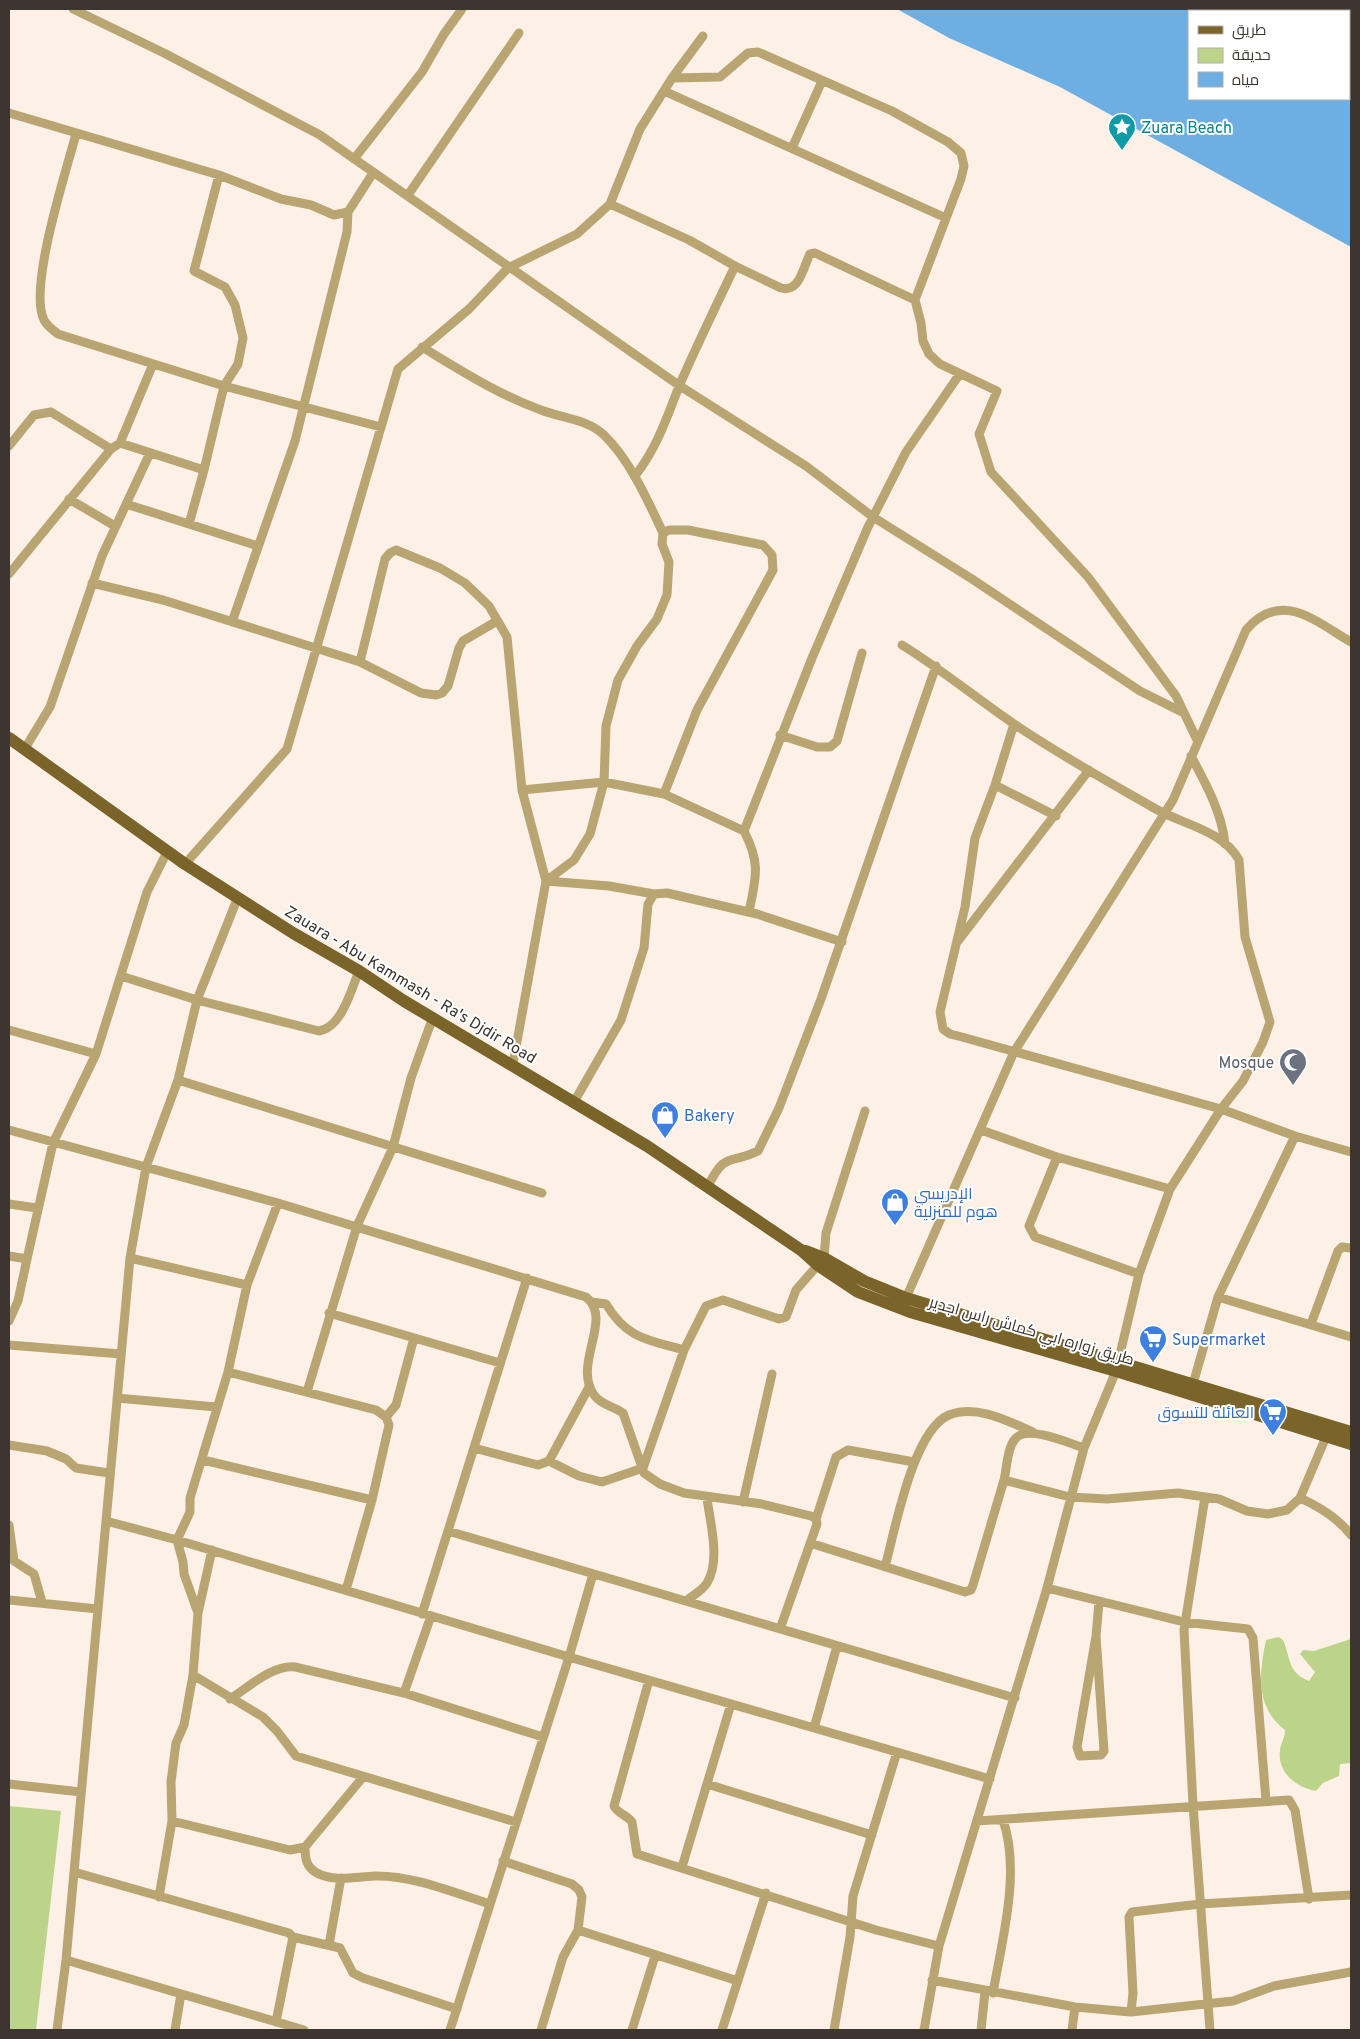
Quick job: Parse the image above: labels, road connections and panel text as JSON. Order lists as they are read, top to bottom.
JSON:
{
  "streets": {
    "main road": ["Zauara - Abu Kammash - Ra's Djdir Road", "طريق زواره ابي كماش راس اجدير"]
  },
  "crossings": [
    ["Zauara - Abu Kammash - Ra's Djdir Road", "طريق زواره ابي كماش راس اجدير"]
  ],
  "places": {
    "place": ["Zuara Beach"],
    "mosque": ["Mosque"],
    "shop": ["Bakery", "الإدريسي هوم للمنزلية"],
    "supermarket": ["Supermarket", "العائلة للتسوق"]
  },
  "legend": ["طريق", "حديقة", "مياه"]
}
